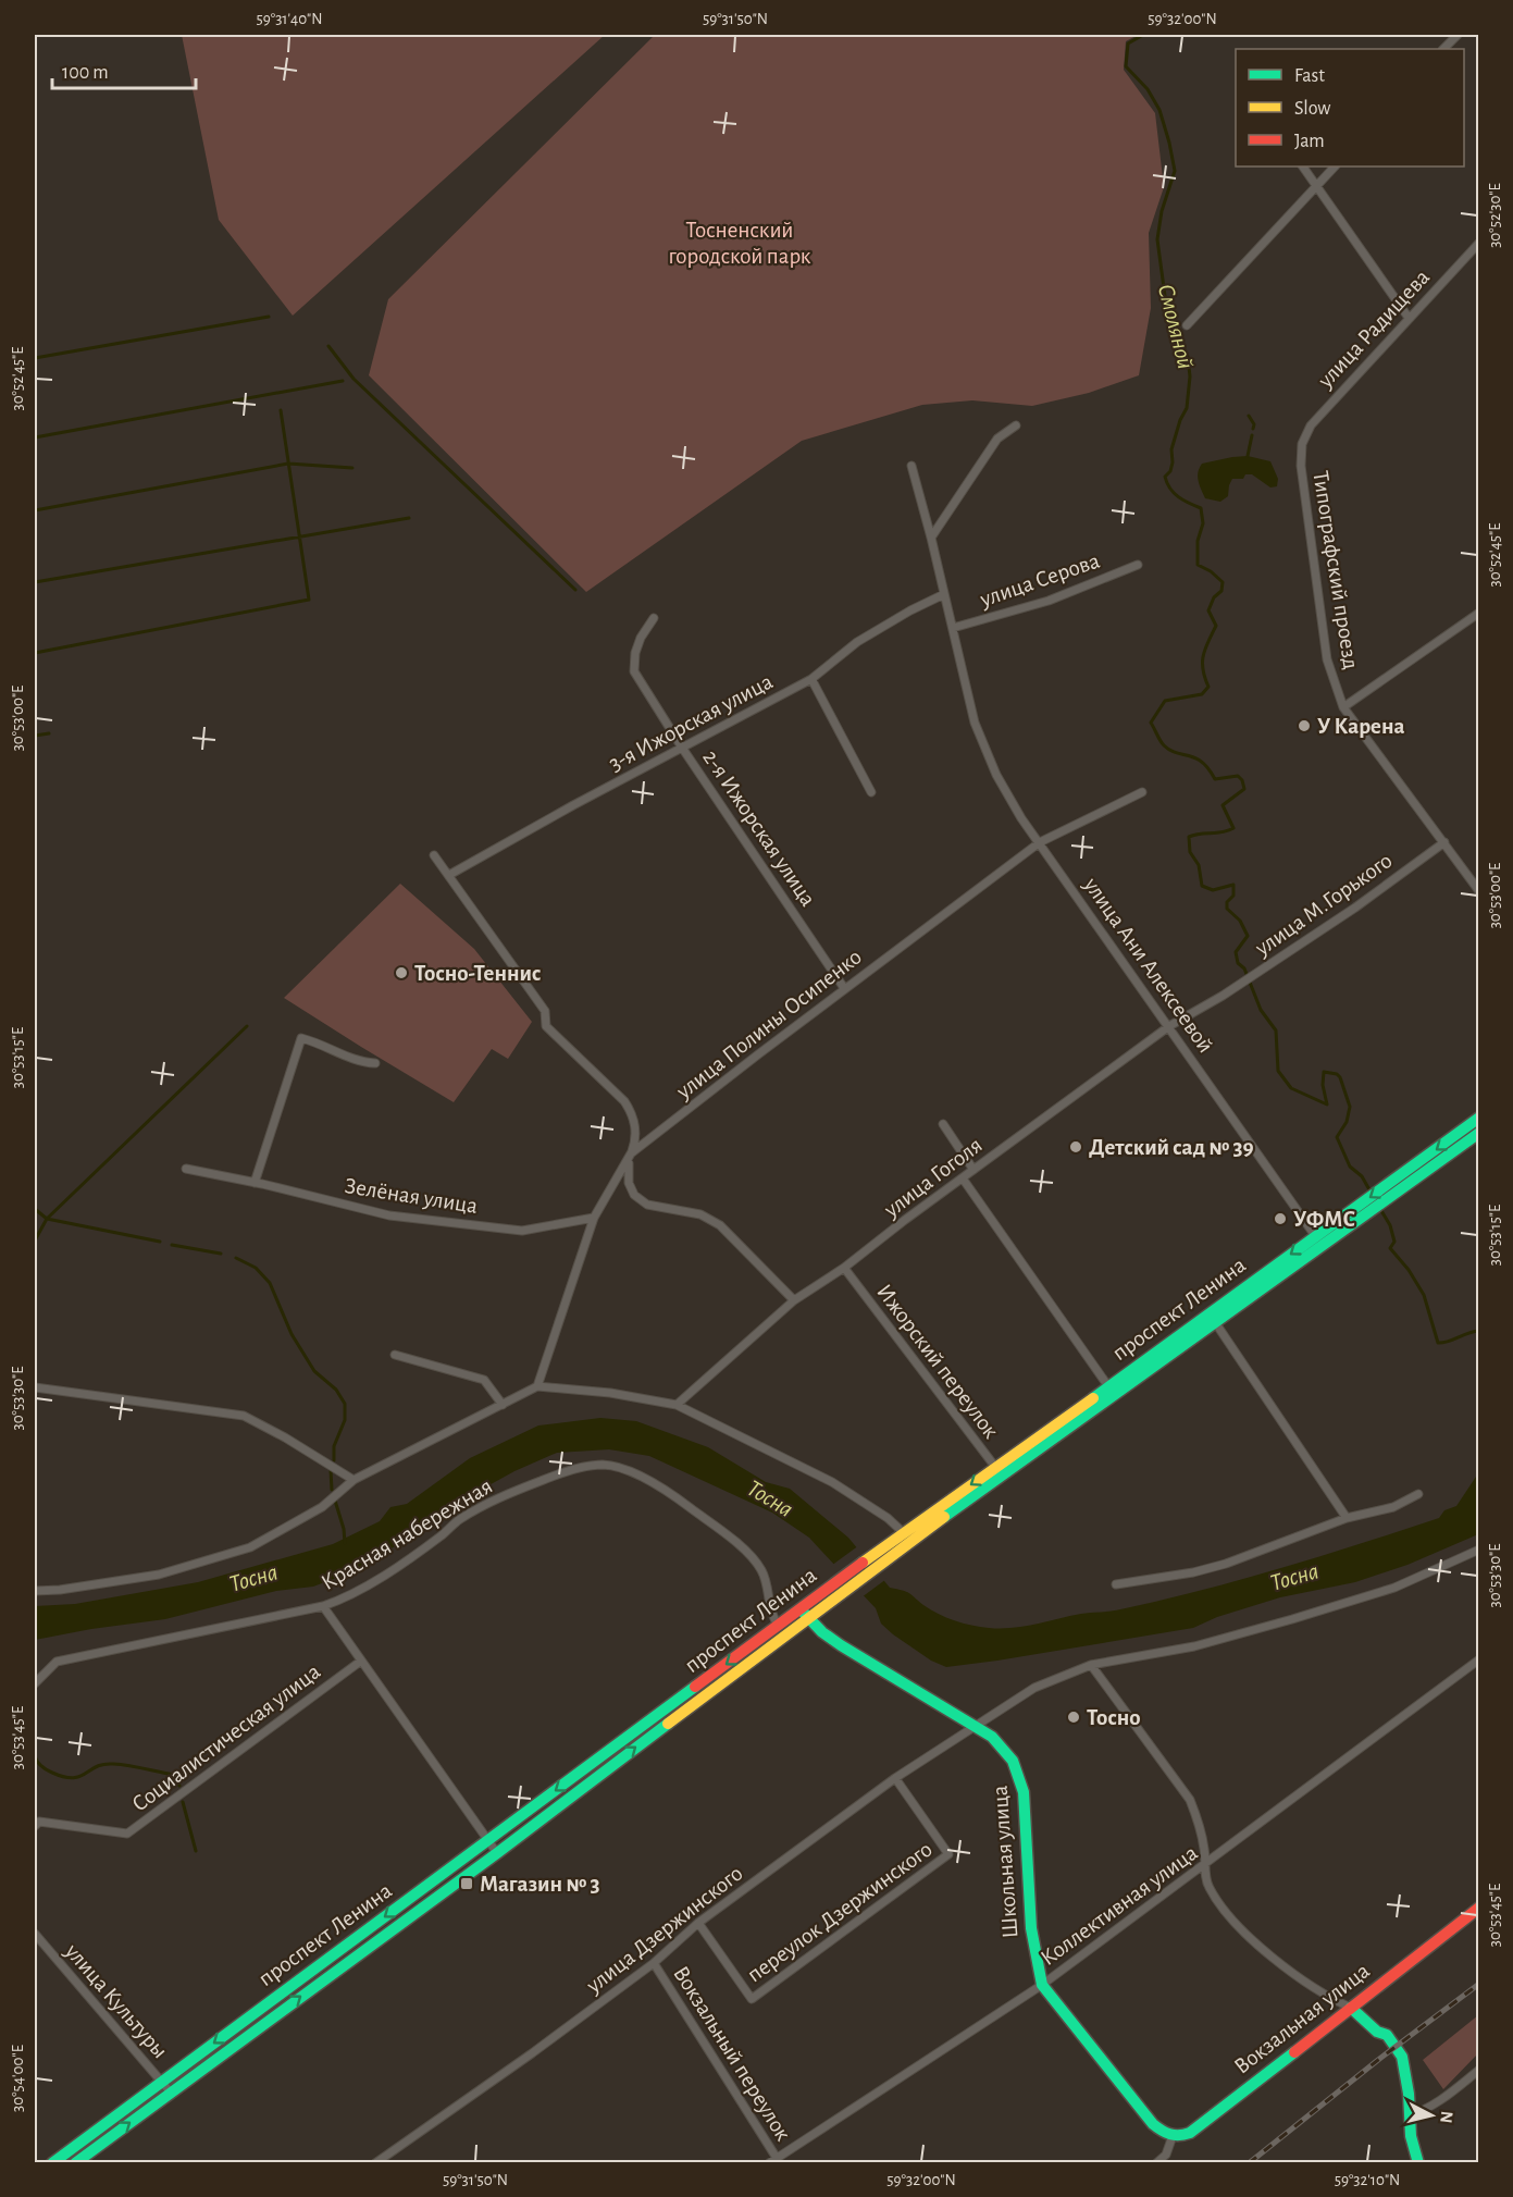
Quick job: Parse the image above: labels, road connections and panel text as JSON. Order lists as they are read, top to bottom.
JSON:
{
  "streets": {
    "main road": ["проспект Ленина", "Школьная улица", "Вокзальная улица"],
    "street": [
      "улица Радищева",
      "Типографский проезд",
      "улица Серова",
      "3-я Ижорская улица",
      "2-я Ижорская улица",
      "улица М.Горького",
      "улица Ани Алексеевой",
      "улица Полины Осипенко",
      "улица Гоголя",
      "Зелёная улица",
      "Ижорский переулок",
      "Красная набережная",
      "Социалистическая улица",
      "Коллективная улица",
      "переулок Дзержинского",
      "улица Дзержинского",
      "улица Культуры",
      "Вокзальный переулок"
    ]
  },
  "crossings": [
    ["улица Радищева", "Типографский проезд"],
    ["Типографский проезд", "улица М.Горького"],
    ["улица Серова", "улица Ани Алексеевой"],
    ["3-я Ижорская улица", "2-я Ижорская улица"],
    ["3-я Ижорская улица", "улица Ани Алексеевой"],
    ["2-я Ижорская улица", "улица Полины Осипенко"],
    ["улица М.Горького", "улица Гоголя"],
    ["улица Ани Алексеевой", "улица Полины Осипенко"],
    ["улица Ани Алексеевой", "улица Гоголя"],
    ["улица Ани Алексеевой", "проспект Ленина"],
    ["улица Полины Осипенко", "Зелёная улица"],
    ["улица Гоголя", "Ижорский переулок"],
    ["проспект Ленина", "Ижорский переулок"],
    ["проспект Ленина", "Красная набережная"],
    ["проспект Ленина", "Школьная улица"],
    ["проспект Ленина", "улица Культуры"],
    ["Школьная улица", "Коллективная улица"],
    ["Школьная улица", "улица Дзержинского"],
    ["Школьная улица", "Вокзальная улица"],
    ["Коллективная улица", "Вокзальный переулок"],
    ["переулок Дзержинского", "улица Дзержинского"],
    ["улица Дзержинского", "Вокзальный переулок"]
  ],
  "water": ["Смоляной", "Тосна"],
  "parks": ["Тосненский городской парк"],
  "places": {
    "other": [
      "У Карена",
      "Тосно-Теннис",
      "Детский сад № 39",
      "УФМС",
      "Тосно"
    ],
    "transit": ["Магазин № 3"]
  },
  "legend": ["Fast", "Slow", "Jam"],
  "scale_bar": "100 m",
  "north": "right",
  "coordinates": [
    "59°31'40\"N",
    "59°31'50\"N",
    "59°32'00\"N",
    "30°52'30\"E",
    "30°52'45\"E",
    "30°53'00\"E",
    "30°53'15\"E",
    "30°53'30\"E",
    "30°53'45\"E",
    "30°54'00\"E",
    "59°32'10\"N"
  ]
}
